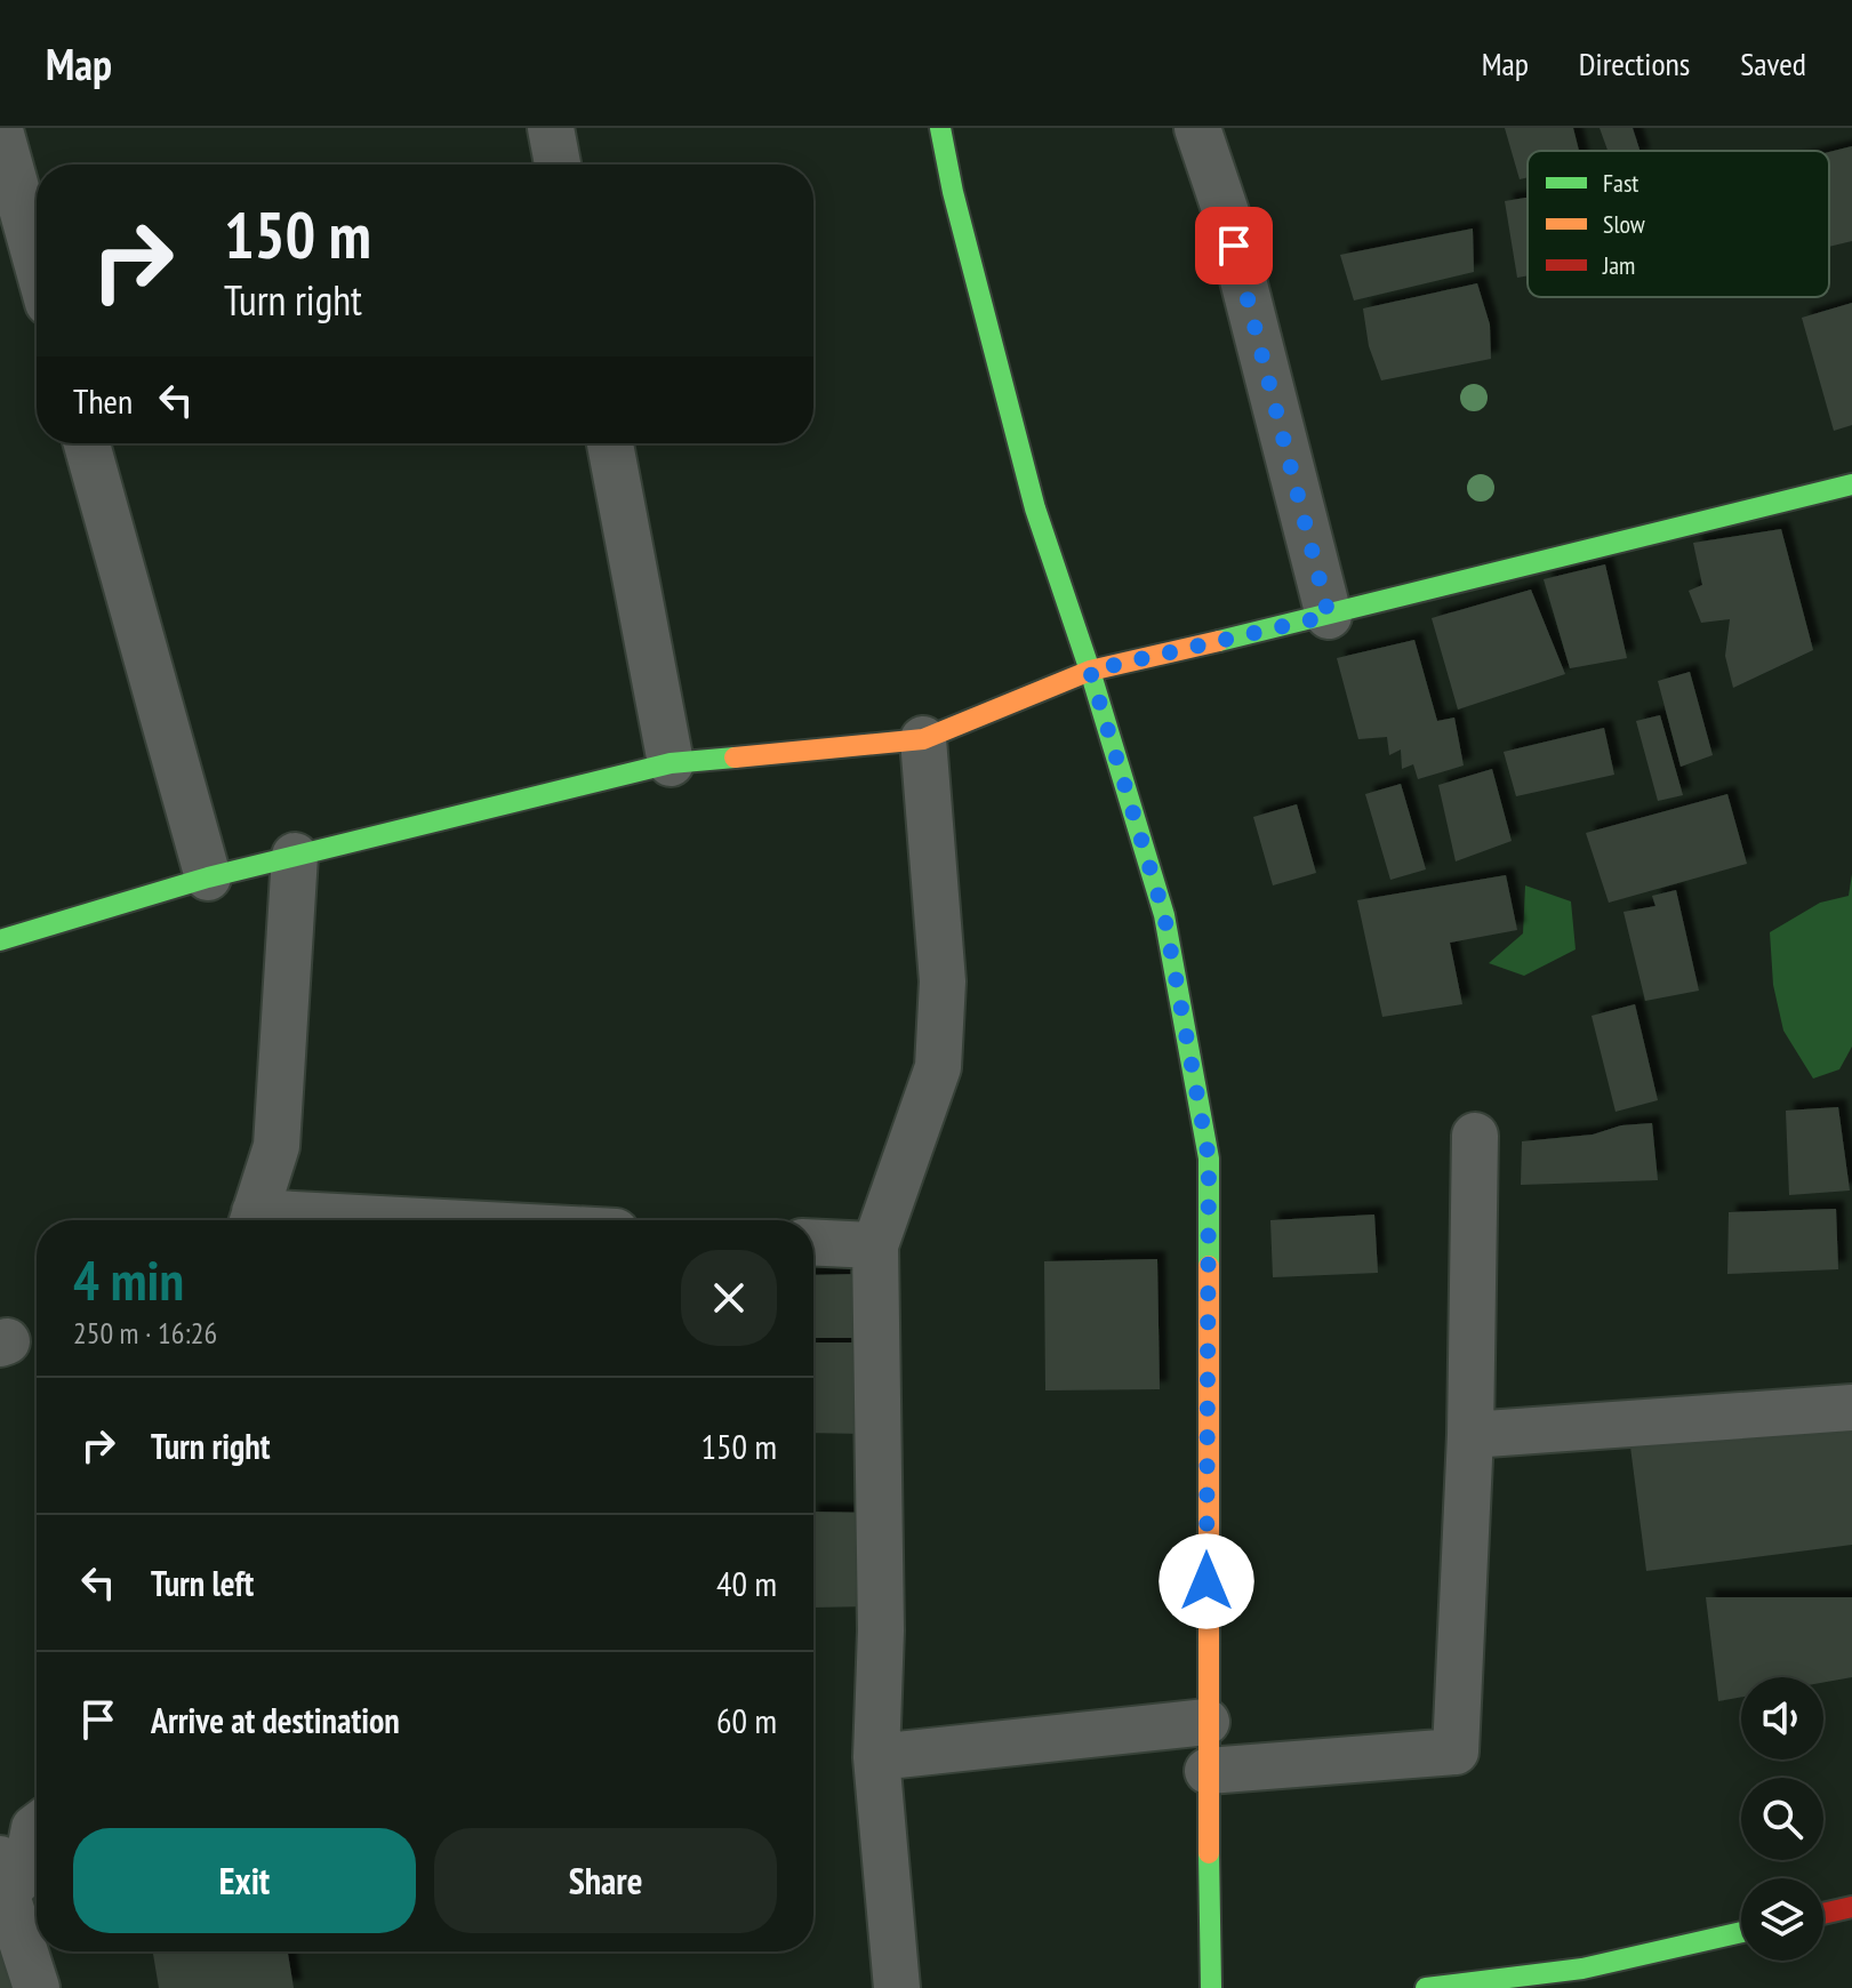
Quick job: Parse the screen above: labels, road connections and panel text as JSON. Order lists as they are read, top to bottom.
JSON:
{
  "legend": ["Fast", "Slow", "Jam"],
  "page": {
    "header": "Map",
    "nav": ["Map", "Directions", "Saved"],
    "turn": ["150 m", "Turn right"],
    "then": "Then",
    "heading": ["4 min", "250 m · 16:26"],
    "list": [
      {
        "name": "Turn right",
        "value": "150 m"
      },
      {
        "name": "Turn left",
        "value": "40 m"
      },
      {
        "name": "Arrive at destination",
        "value": "60 m"
      }
    ],
    "buttons": ["Exit", "Share"]
  }
}
